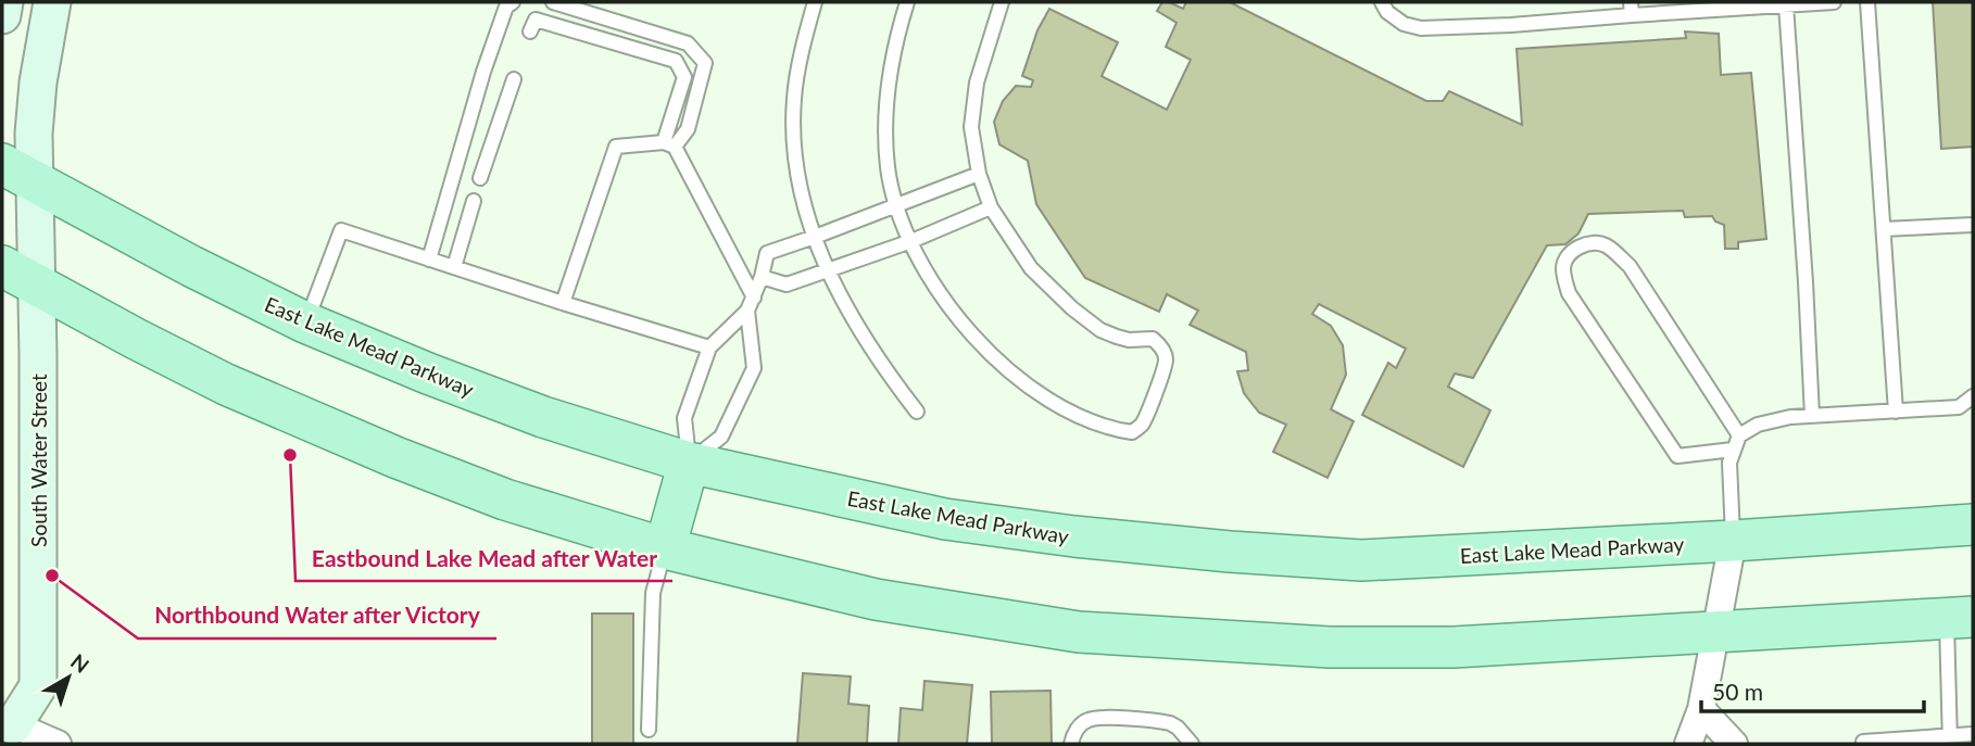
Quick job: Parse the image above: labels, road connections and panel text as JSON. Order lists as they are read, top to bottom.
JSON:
{
  "streets": {
    "main road": ["East Lake Mead Parkway", "South Water Street"]
  },
  "crossings": [
    ["East Lake Mead Parkway", "South Water Street"]
  ],
  "places": ["Eastbound Lake Mead after Water", "Northbound Water after Victory"],
  "scale_bar": "50 m",
  "north": "top right"
}
